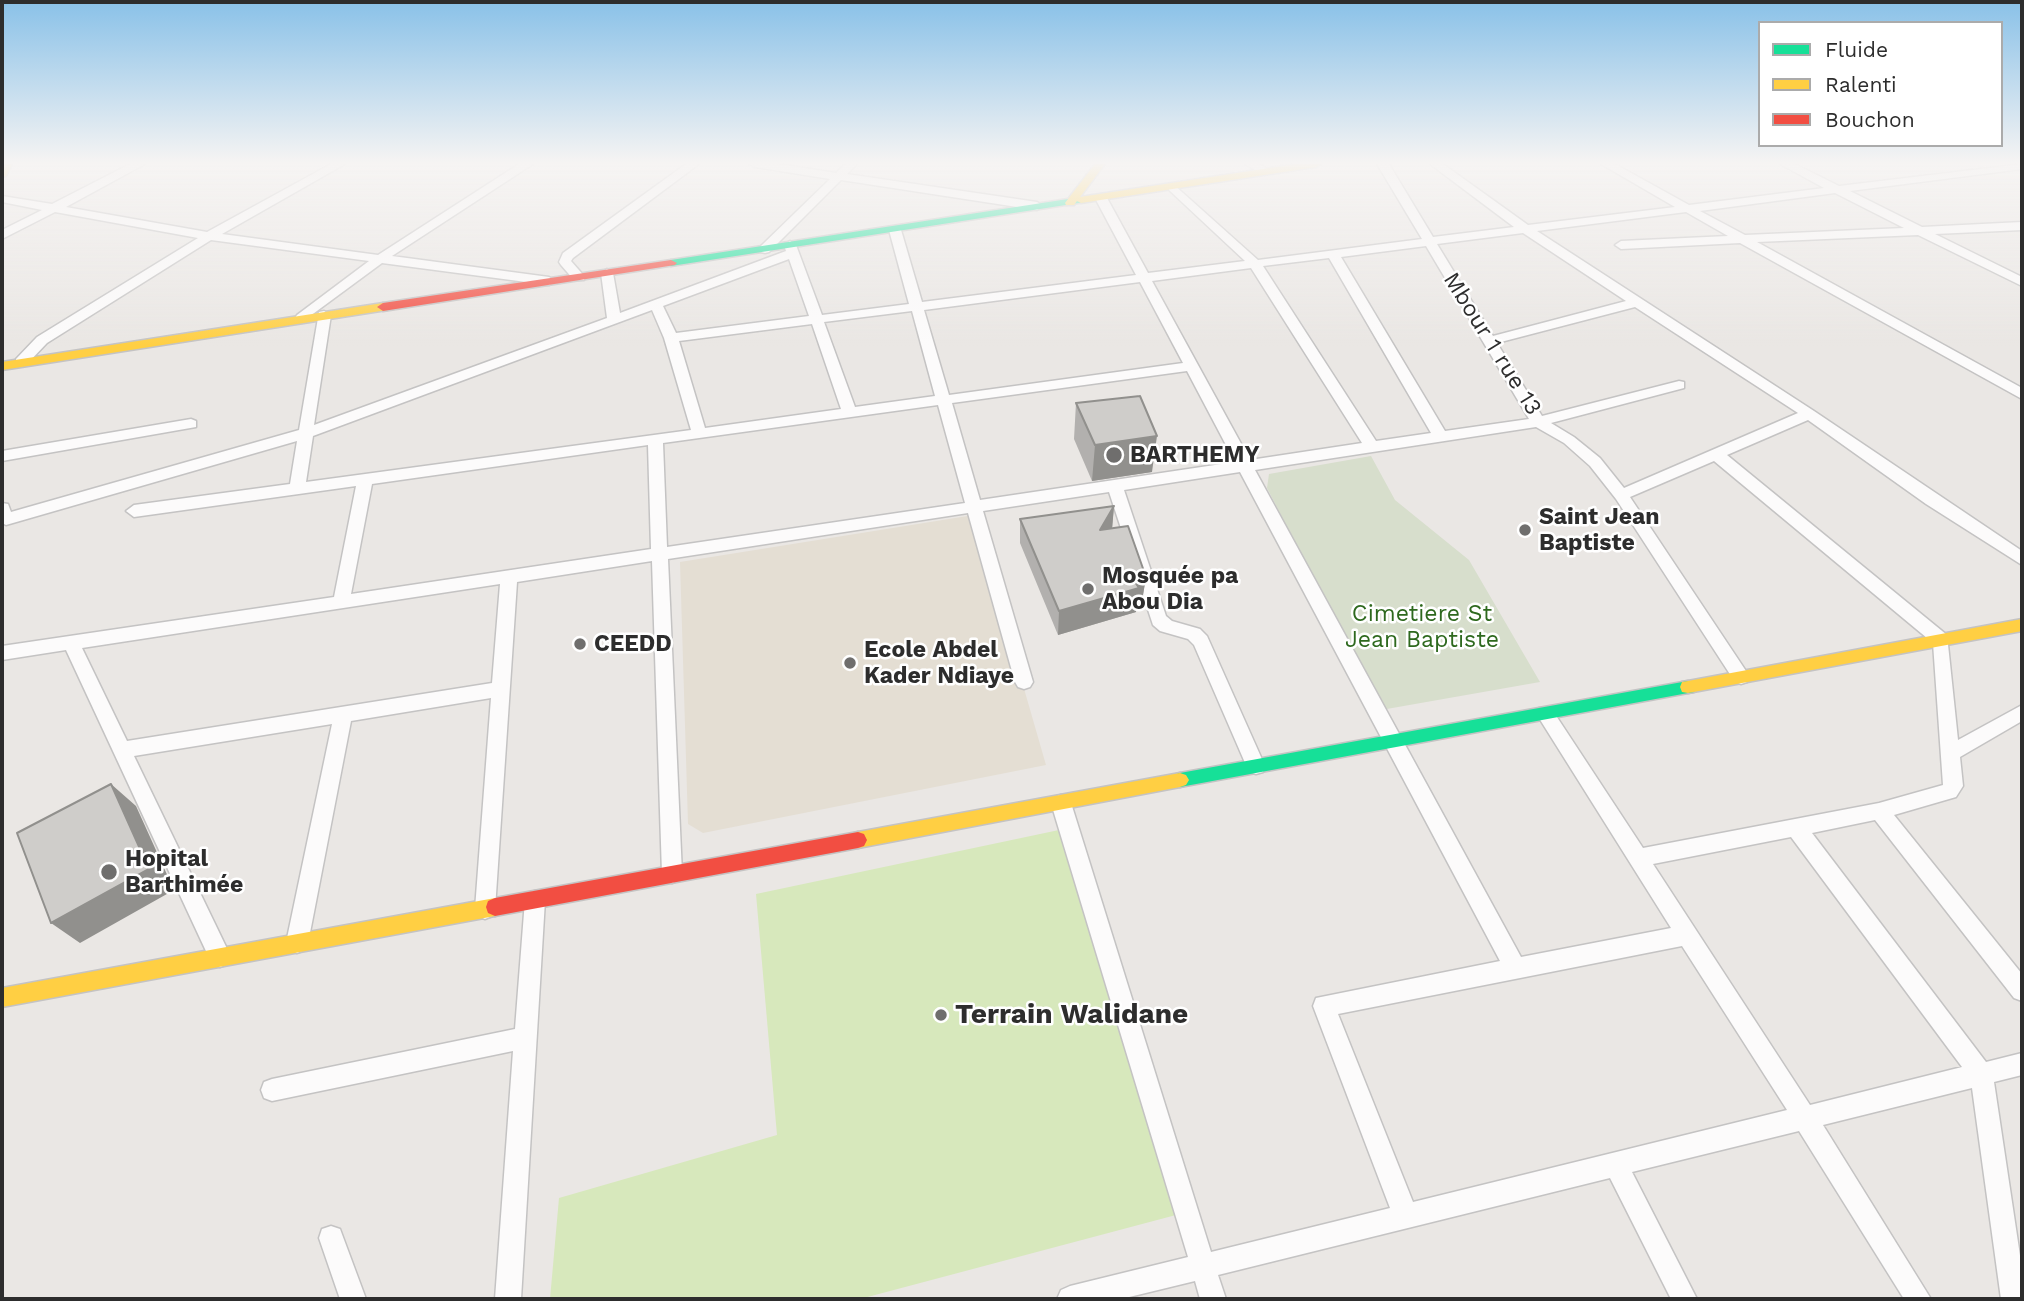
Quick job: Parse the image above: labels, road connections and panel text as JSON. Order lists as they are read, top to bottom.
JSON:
{
  "streets": {
    "street": ["Mbour 1 rue 13"]
  },
  "parks": ["Cimetiere St Jean Baptiste"],
  "places": [
    "BARTHEMY",
    "Saint Jean Baptiste",
    "Mosquée pa Abou Dia",
    "CEEDD",
    "Ecole Abdel Kader Ndiaye",
    "Hopital Barthimée",
    "Terrain Walidane"
  ],
  "legend": ["Fluide", "Ralenti", "Bouchon"]
}
